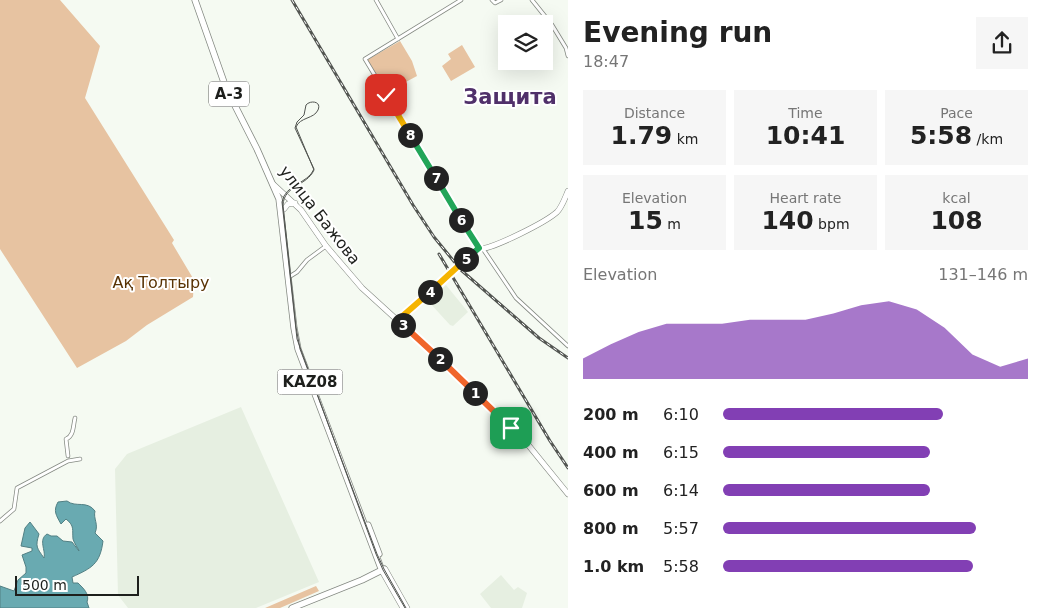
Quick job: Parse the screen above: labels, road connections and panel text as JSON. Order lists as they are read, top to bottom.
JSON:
{
  "streets": {
    "highway": ["A-3", "улица Бажова", "KAZ08"]
  },
  "crossings": [
    ["улица Бажова", "KAZ08"]
  ],
  "districts": ["Защита"],
  "parks": ["Ақ Толтыру"],
  "scale_bar": "500 m",
  "page": {
    "heading": ["Evening run", "18:47"],
    "stats": [
      ["Distance", "1.79 km"],
      ["Time", "10:41"],
      ["Pace", "5:58 /km"],
      ["Elevation", "15 m"],
      ["Heart rate", "140 bpm"],
      ["kcal", "108"]
    ],
    "pins": [
      "8",
      "7",
      "6",
      "5",
      "4",
      "3",
      "2",
      "1"
    ],
    "chart": ["Elevation", "131–146 m"],
    "list": [
      {
        "name": "200 m",
        "note": "6:10"
      },
      {
        "name": "400 m",
        "note": "6:15"
      },
      {
        "name": "600 m",
        "note": "6:14"
      },
      {
        "name": "800 m",
        "note": "5:57"
      },
      {
        "name": "1.0 km",
        "note": "5:58"
      }
    ],
    "scale": "500 m"
  }
}
